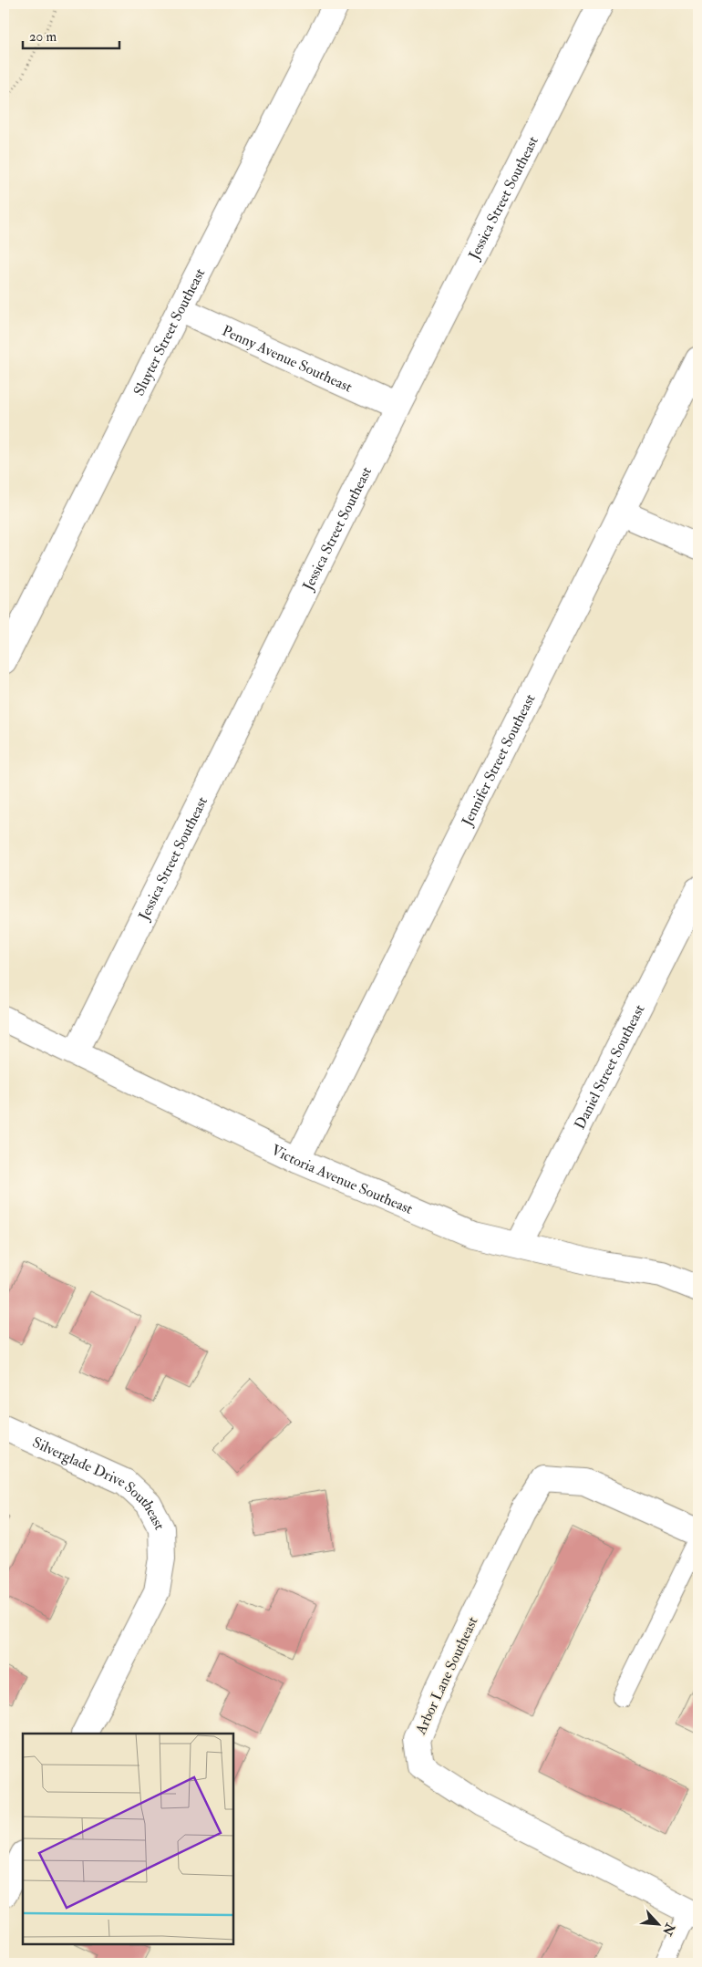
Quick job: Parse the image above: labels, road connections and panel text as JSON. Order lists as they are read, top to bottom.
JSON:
{
  "streets": {
    "street": [
      "Jessica Street Southeast",
      "Sluyter Street Southeast",
      "Penny Avenue Southeast",
      "Jennifer Street Southeast",
      "Daniel Street Southeast",
      "Victoria Avenue Southeast",
      "Silverglade Drive Southeast",
      "Arbor Lane Southeast"
    ]
  },
  "crossings": [
    ["Jessica Street Southeast", "Penny Avenue Southeast"],
    ["Jessica Street Southeast", "Victoria Avenue Southeast"],
    ["Sluyter Street Southeast", "Penny Avenue Southeast"],
    ["Jennifer Street Southeast", "Victoria Avenue Southeast"],
    ["Daniel Street Southeast", "Victoria Avenue Southeast"]
  ],
  "scale_bar": "20 m",
  "north": "bottom right"
}
